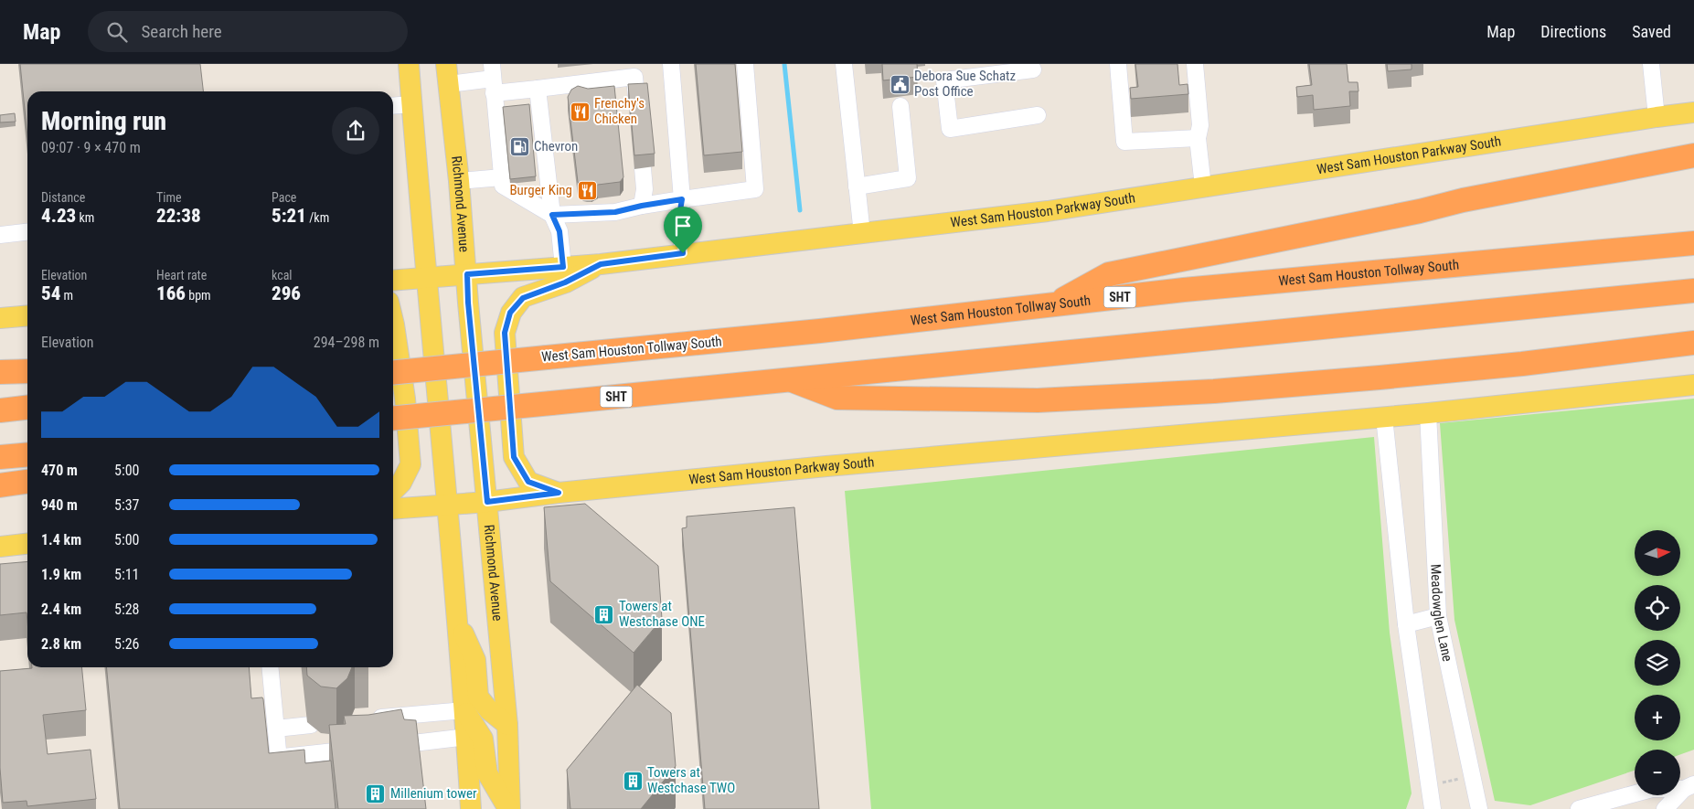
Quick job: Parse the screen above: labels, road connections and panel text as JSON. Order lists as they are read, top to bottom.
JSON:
{
  "streets": {
    "highway": ["West Sam Houston Tollway South", "SHT"],
    "main road": ["West Sam Houston Parkway South", "Richmond Avenue"],
    "street": ["Meadowglen Lane"]
  },
  "crossings": [
    ["West Sam Houston Parkway South", "Richmond Avenue"],
    ["West Sam Houston Parkway South", "Meadowglen Lane"]
  ],
  "places": {
    "public building": ["Debora Sue Schatz Post Office"],
    "restaurant": ["Frenchy's Chicken", "Burger King"],
    "fuel station": ["Chevron"],
    "building": ["Towers at Westchase ONE", "Towers at Westchase TWO", "Millenium tower"]
  },
  "north": "right",
  "page": {
    "header": "Map",
    "search": "Search here",
    "nav": ["Map", "Directions", "Saved"],
    "heading": ["Morning run", "09:07 · 9 × 470 m"],
    "stats": [
      ["Distance", "4.23 km"],
      ["Time", "22:38"],
      ["Pace", "5:21 /km"],
      ["Elevation", "54 m"],
      ["Heart rate", "166 bpm"],
      ["kcal", "296"]
    ],
    "chart": ["Elevation", "294–298 m"],
    "list": [
      {
        "name": "470 m",
        "note": "5:00"
      },
      {
        "name": "940 m",
        "note": "5:37"
      },
      {
        "name": "1.4 km",
        "note": "5:00"
      },
      {
        "name": "1.9 km",
        "note": "5:11"
      },
      {
        "name": "2.4 km",
        "note": "5:28"
      },
      {
        "name": "2.8 km",
        "note": "5:26"
      }
    ],
    "map_buttons": ["+", "−"]
  }
}
